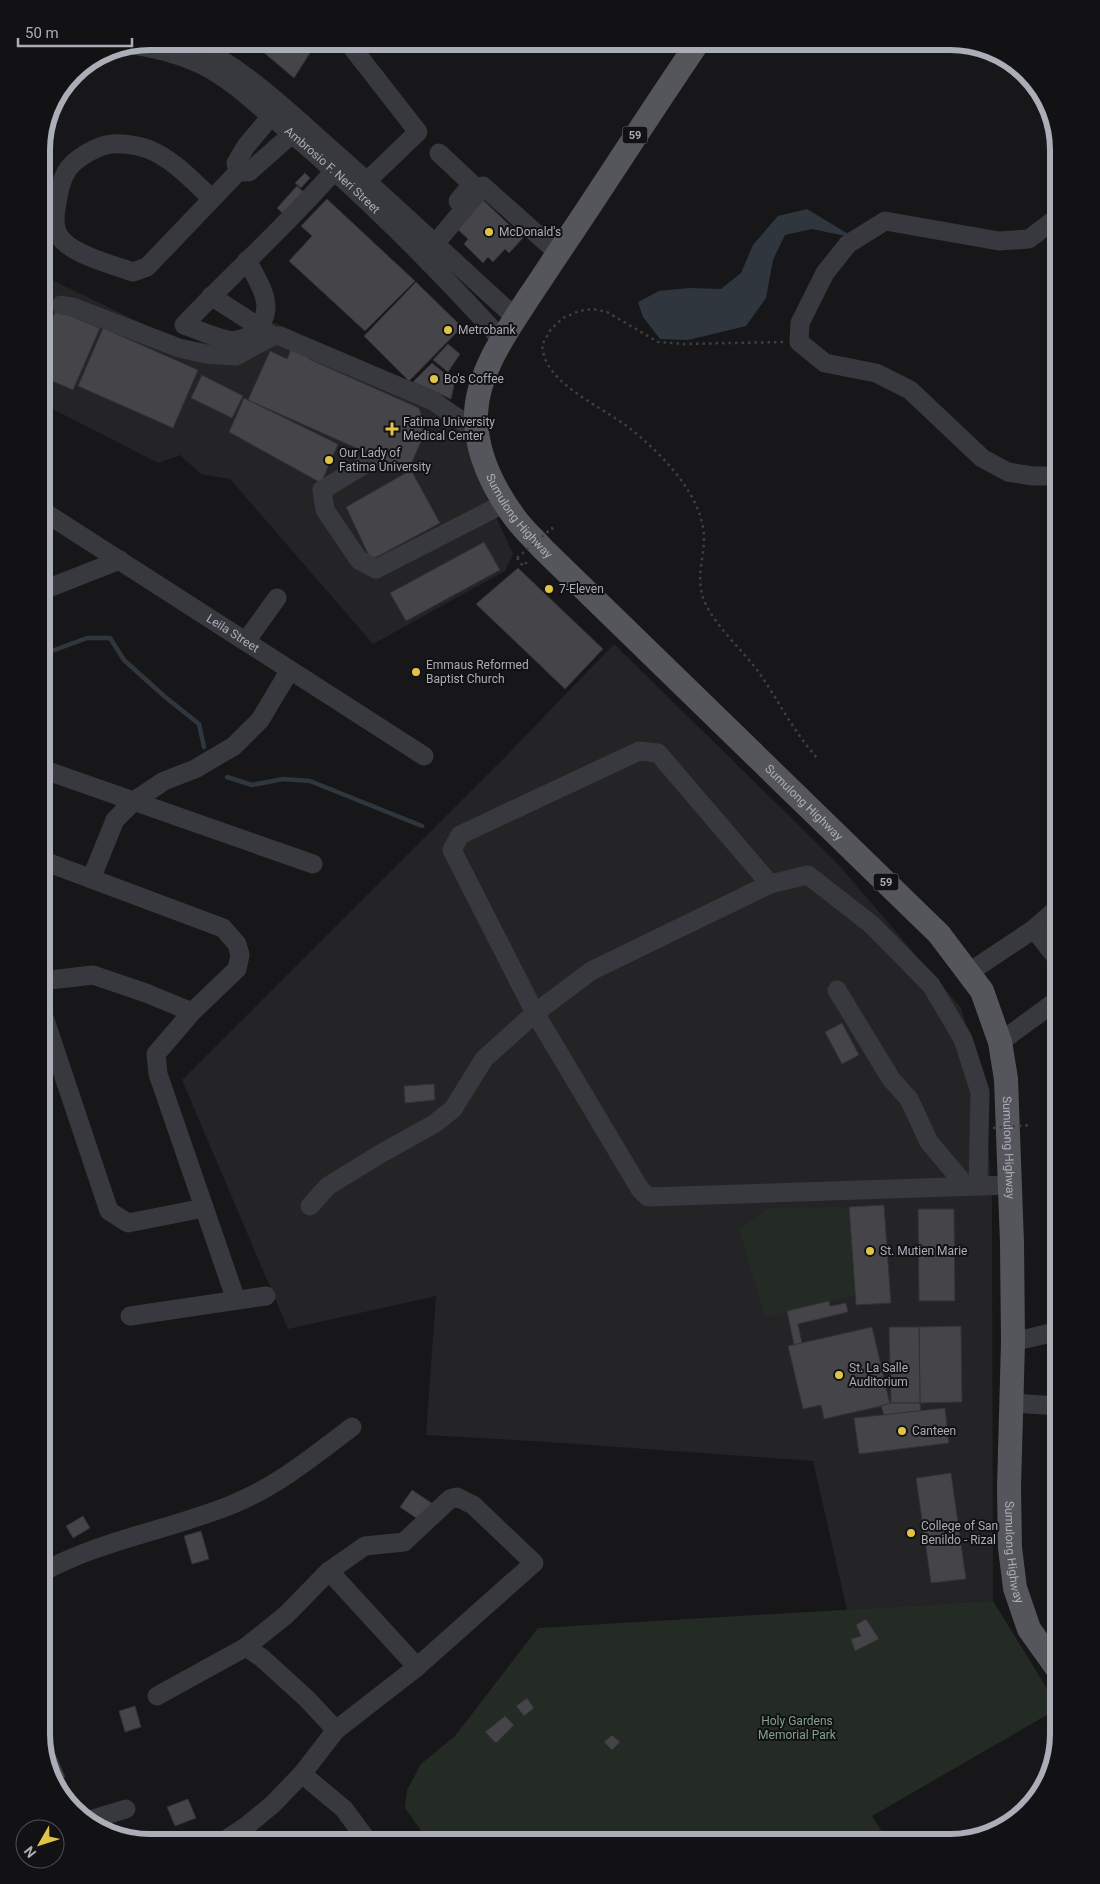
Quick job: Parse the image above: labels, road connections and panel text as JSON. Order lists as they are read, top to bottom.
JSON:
{
  "streets": {
    "main road": ["59", "Sumulong Highway"],
    "street": ["Ambrosio F. Neri Street", "Leila Street"]
  },
  "crossings": [
    ["Ambrosio F. Neri Street", "Sumulong Highway"]
  ],
  "parks": ["Holy Gardens Memorial Park"],
  "places": {
    "other": [
      "McDonald's",
      "Metrobank",
      "Bo's Coffee",
      "Our Lady of Fatima University",
      "7-Eleven",
      "Emmaus Reformed Baptist Church",
      "St. Mutien Marie",
      "St. La Salle Auditorium",
      "Canteen",
      "College of San Benildo - Rizal"
    ],
    "health": ["Fatima University Medical Center"]
  },
  "scale_bar": "50 m",
  "north": "bottom left"
}
